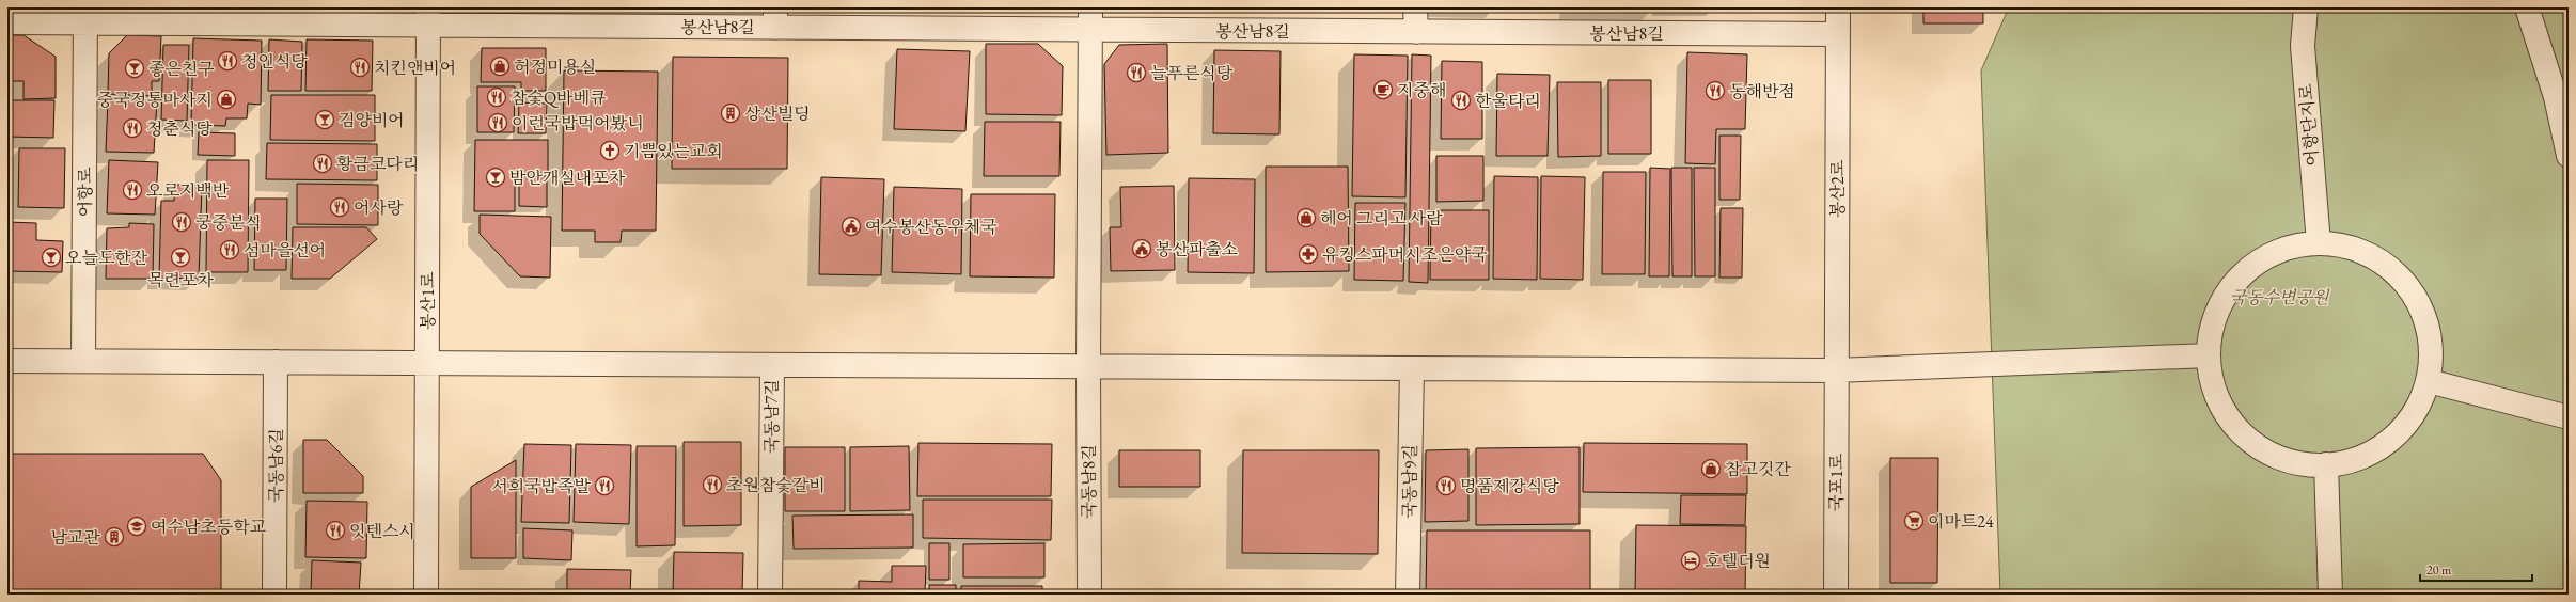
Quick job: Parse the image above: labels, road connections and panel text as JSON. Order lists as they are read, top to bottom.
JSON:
{
  "streets": {
    "street": [
      "봉산남8길",
      "어항단지로",
      "봉산2로",
      "어항로",
      "봉산1로",
      "국동남7길",
      "국동남6길",
      "국동남8길",
      "국동남9길",
      "국포1로"
    ]
  },
  "crossings": [
    ["봉산남8길", "봉산2로"],
    ["봉산남8길", "어항로"],
    ["봉산남8길", "봉산1로"],
    ["봉산남8길", "국동남8길"],
    ["봉산2로", "국포1로"]
  ],
  "parks": ["국동수변공원"],
  "places": {
    "restaurant": [
      "청인식당",
      "치킨앤비어",
      "늘푸른식당",
      "동해반점",
      "참숯Q바베큐",
      "한울타리",
      "이런국밥먹어봤니",
      "청춘식당",
      "황금코다리",
      "오로지백반",
      "어사랑",
      "궁중분식",
      "섬마을선어",
      "초원참숯갈비",
      "서희국밥족발",
      "명품제강식당",
      "잇텐스시"
    ],
    "shop": [
      "허정미용실",
      "중국정통마사지",
      "헤어 그리고 사람",
      "참고깃간"
    ],
    "bar": [
      "좋은친구",
      "김양비어",
      "밤안개실내포차",
      "오늘도한잔",
      "목련포차"
    ],
    "cafe": ["지중해"],
    "building": ["상산빌딩", "남교관"],
    "church": ["기쁨있는교회"],
    "public building": ["여수봉산동우체국", "봉산파출소"],
    "pharmacy": ["유킹스파머시조은약국"],
    "supermarket": ["이마트24"],
    "school or university": ["여수남초등학교"],
    "hotel": ["호텔더원"]
  },
  "scale_bar": "20 m"
}
